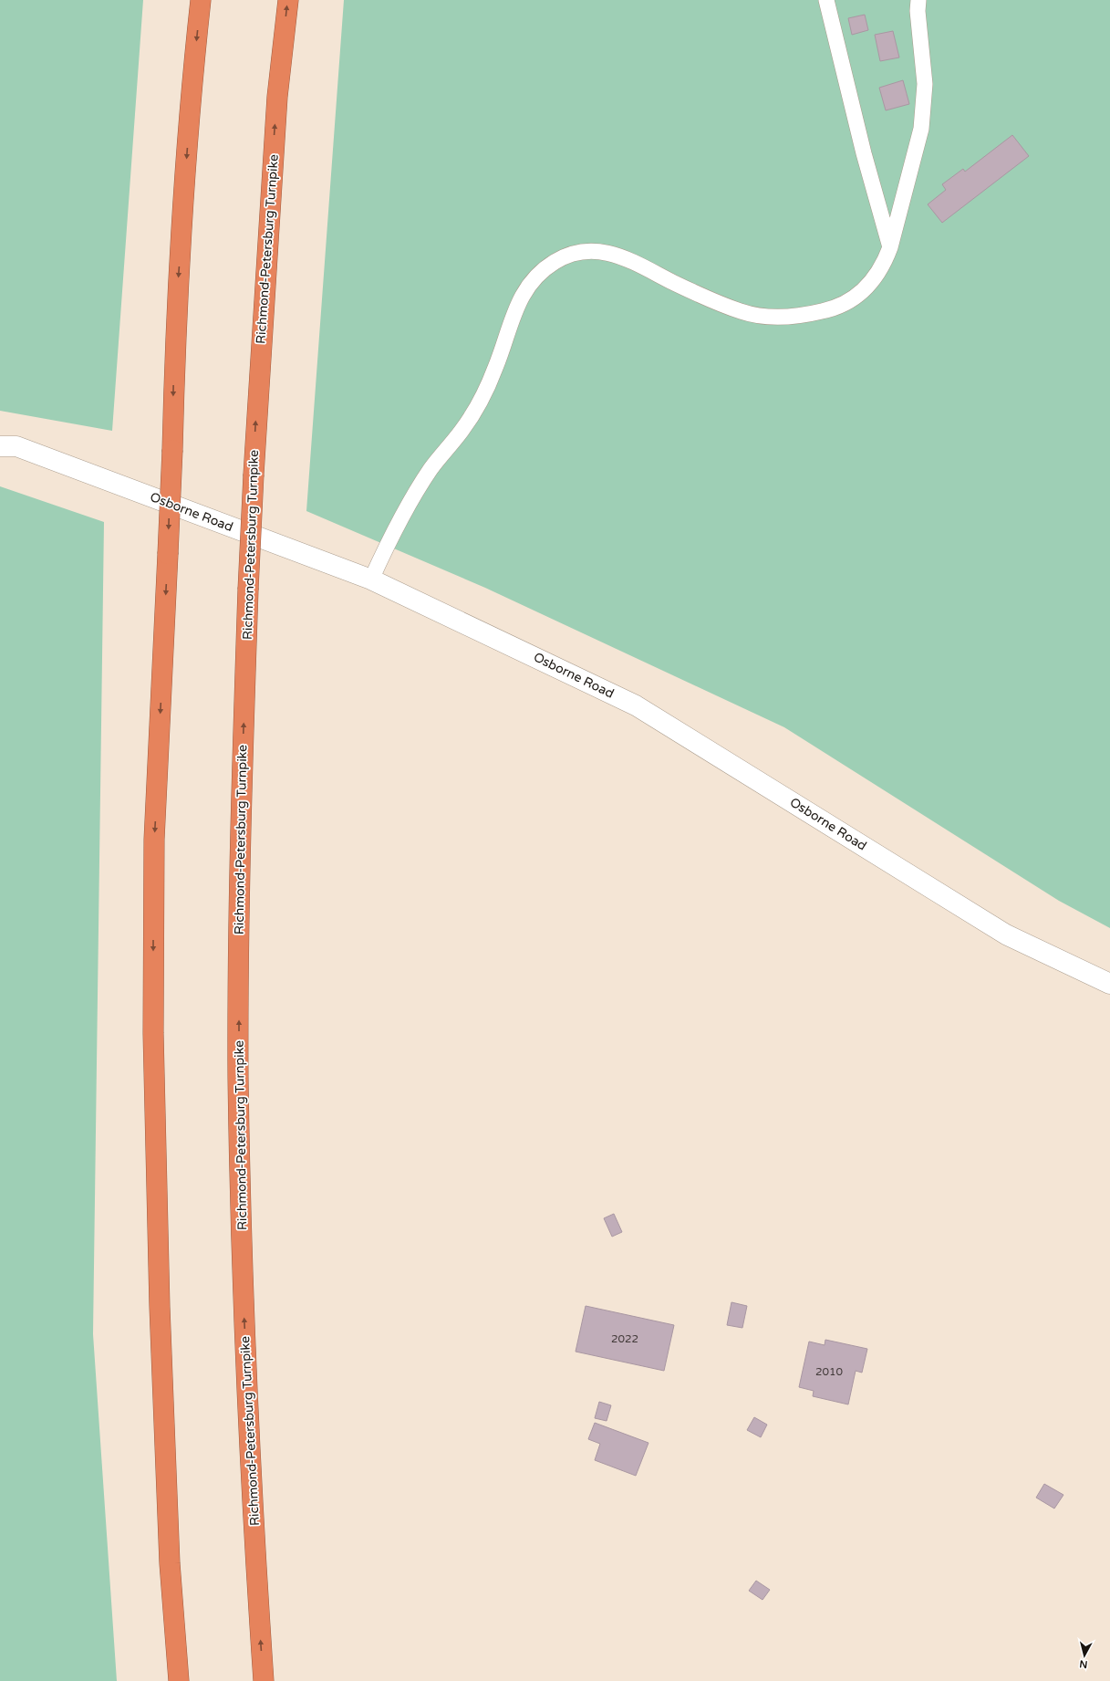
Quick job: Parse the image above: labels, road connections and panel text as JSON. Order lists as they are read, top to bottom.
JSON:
{
  "streets": {
    "highway": ["Richmond-Petersburg Turnpike"],
    "street": ["Osborne Road"]
  },
  "house_numbers": ["2022", "2010"],
  "north": "bottom"
}
